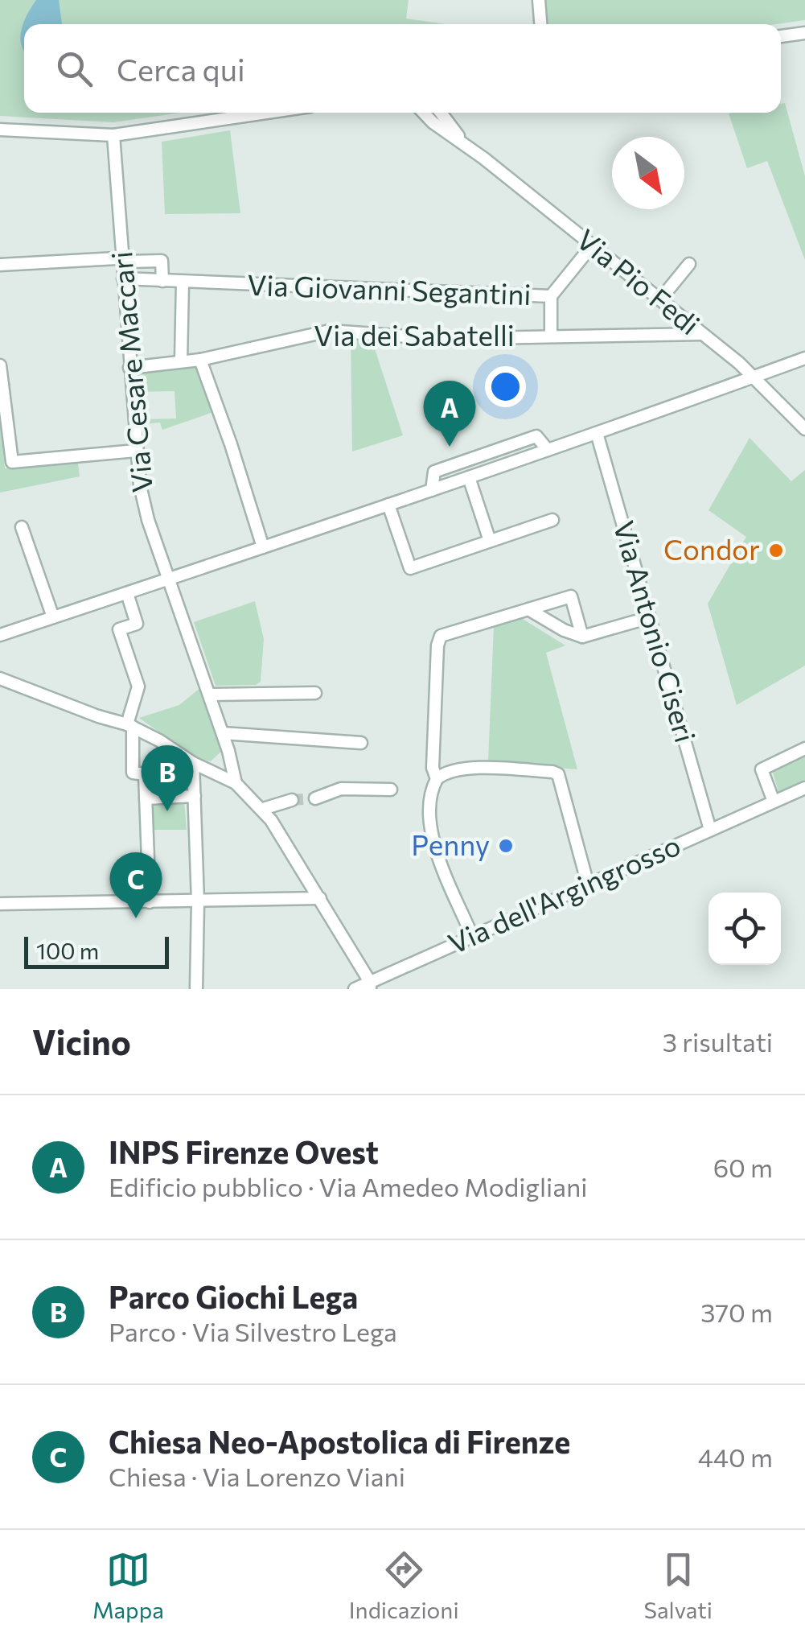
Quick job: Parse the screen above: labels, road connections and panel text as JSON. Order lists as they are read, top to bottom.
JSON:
{
  "streets": {
    "street": [
      "Via Pio Fedi",
      "Via Giovanni Segantini",
      "Via dei Sabatelli",
      "Via Cesare Maccari",
      "Via Antonio Ciseri",
      "Via dell'Argingrosso"
    ]
  },
  "crossings": [
    ["Via Pio Fedi", "Via Giovanni Segantini"],
    ["Via Pio Fedi", "Via dei Sabatelli"],
    ["Via Giovanni Segantini", "Via Cesare Maccari"],
    ["Via dei Sabatelli", "Via Cesare Maccari"],
    ["Via Antonio Ciseri", "Via dell'Argingrosso"]
  ],
  "places": ["Condor", "Penny"],
  "scale_bar": "100 m",
  "north": "bottom right",
  "page": {
    "search": "Cerca qui",
    "pins": ["A", "B", "C"],
    "scale": "100 m",
    "heading": ["Vicino", "3 risultati"],
    "list": [
      {
        "mark": "A",
        "name": "INPS Firenze Ovest",
        "note": "Edificio pubblico · Via Amedeo Modigliani",
        "value": "60 m"
      },
      {
        "mark": "B",
        "name": "Parco Giochi Lega",
        "note": "Parco · Via Silvestro Lega",
        "value": "370 m"
      },
      {
        "mark": "C",
        "name": "Chiesa Neo-Apostolica di Firenze",
        "note": "Chiesa · Via Lorenzo Viani",
        "value": "440 m"
      }
    ],
    "nav": ["Mappa", "Indicazioni", "Salvati"]
  }
}
